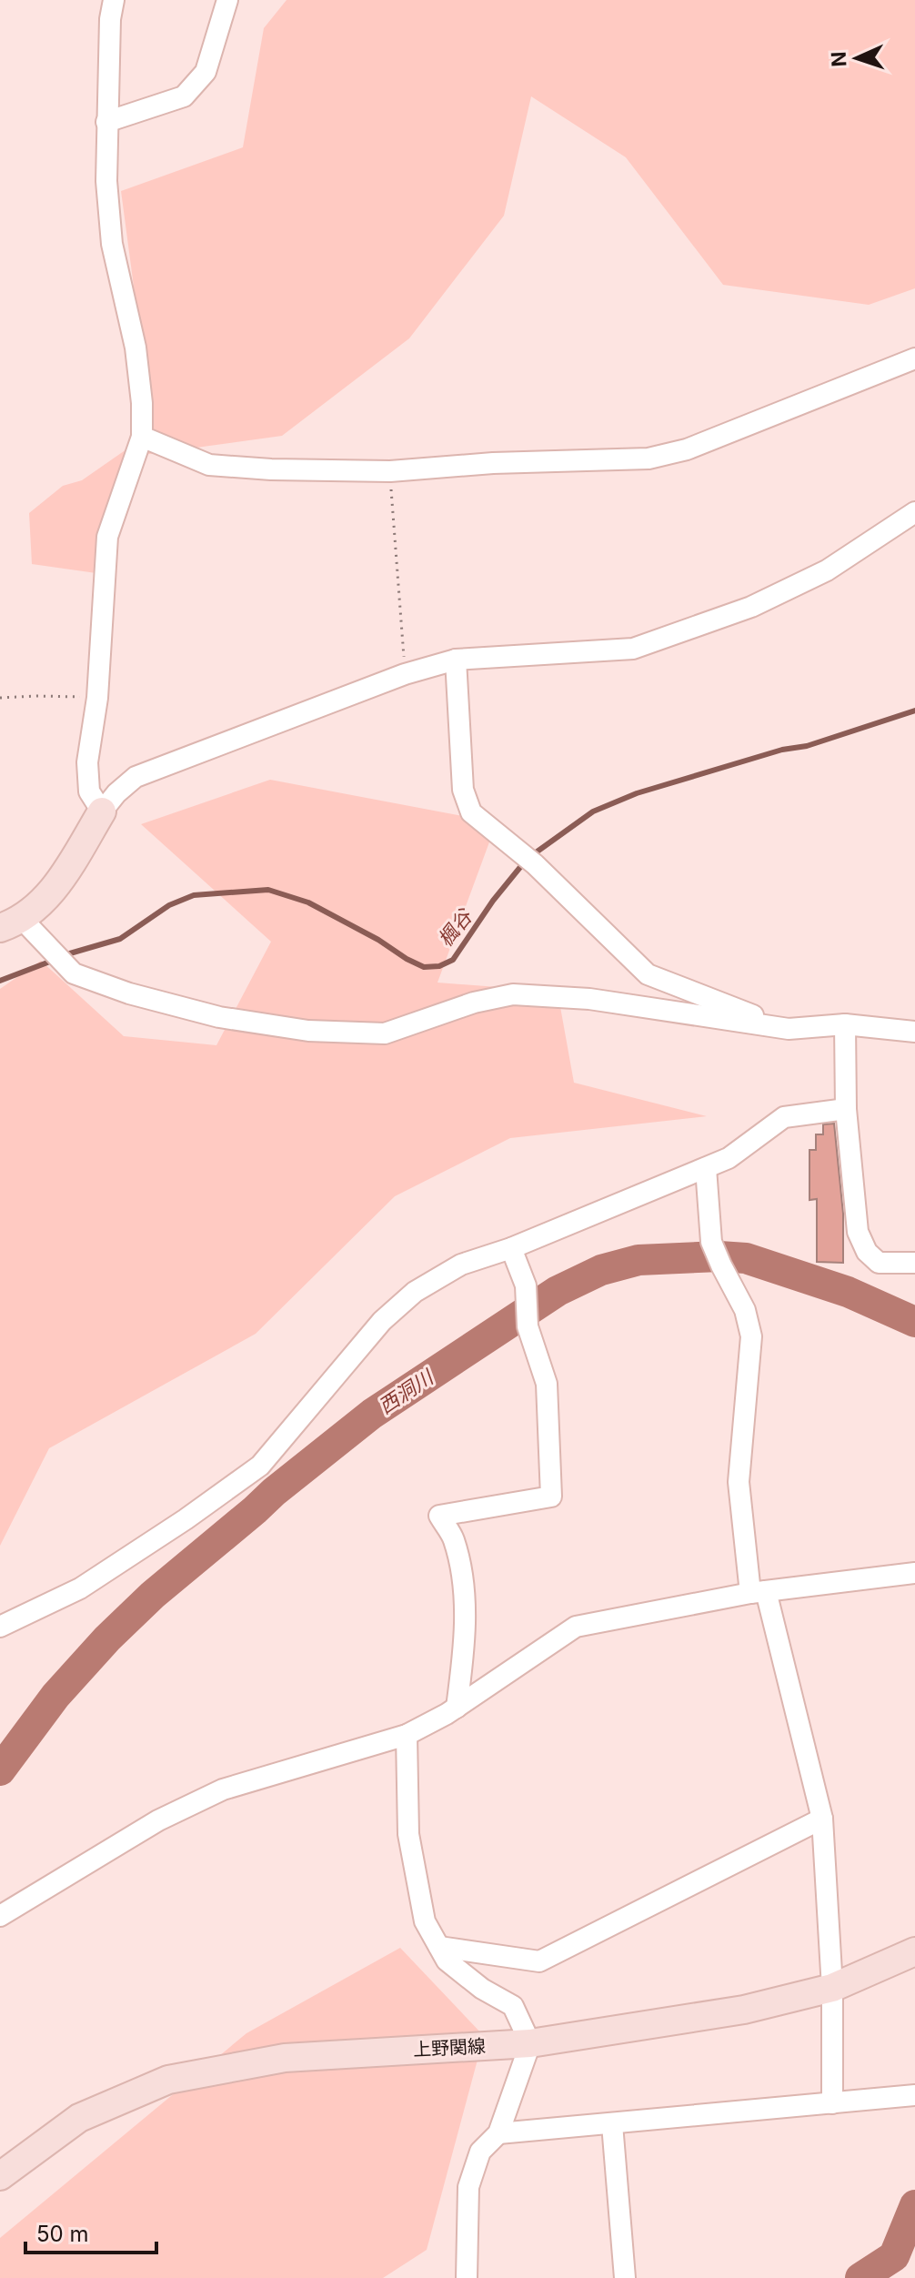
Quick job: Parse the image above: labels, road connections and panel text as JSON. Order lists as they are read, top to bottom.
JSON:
{
  "streets": {
    "main road": ["上野関線"]
  },
  "water": ["楓谷", "西洞川"],
  "scale_bar": "50 m",
  "north": "left"
}
